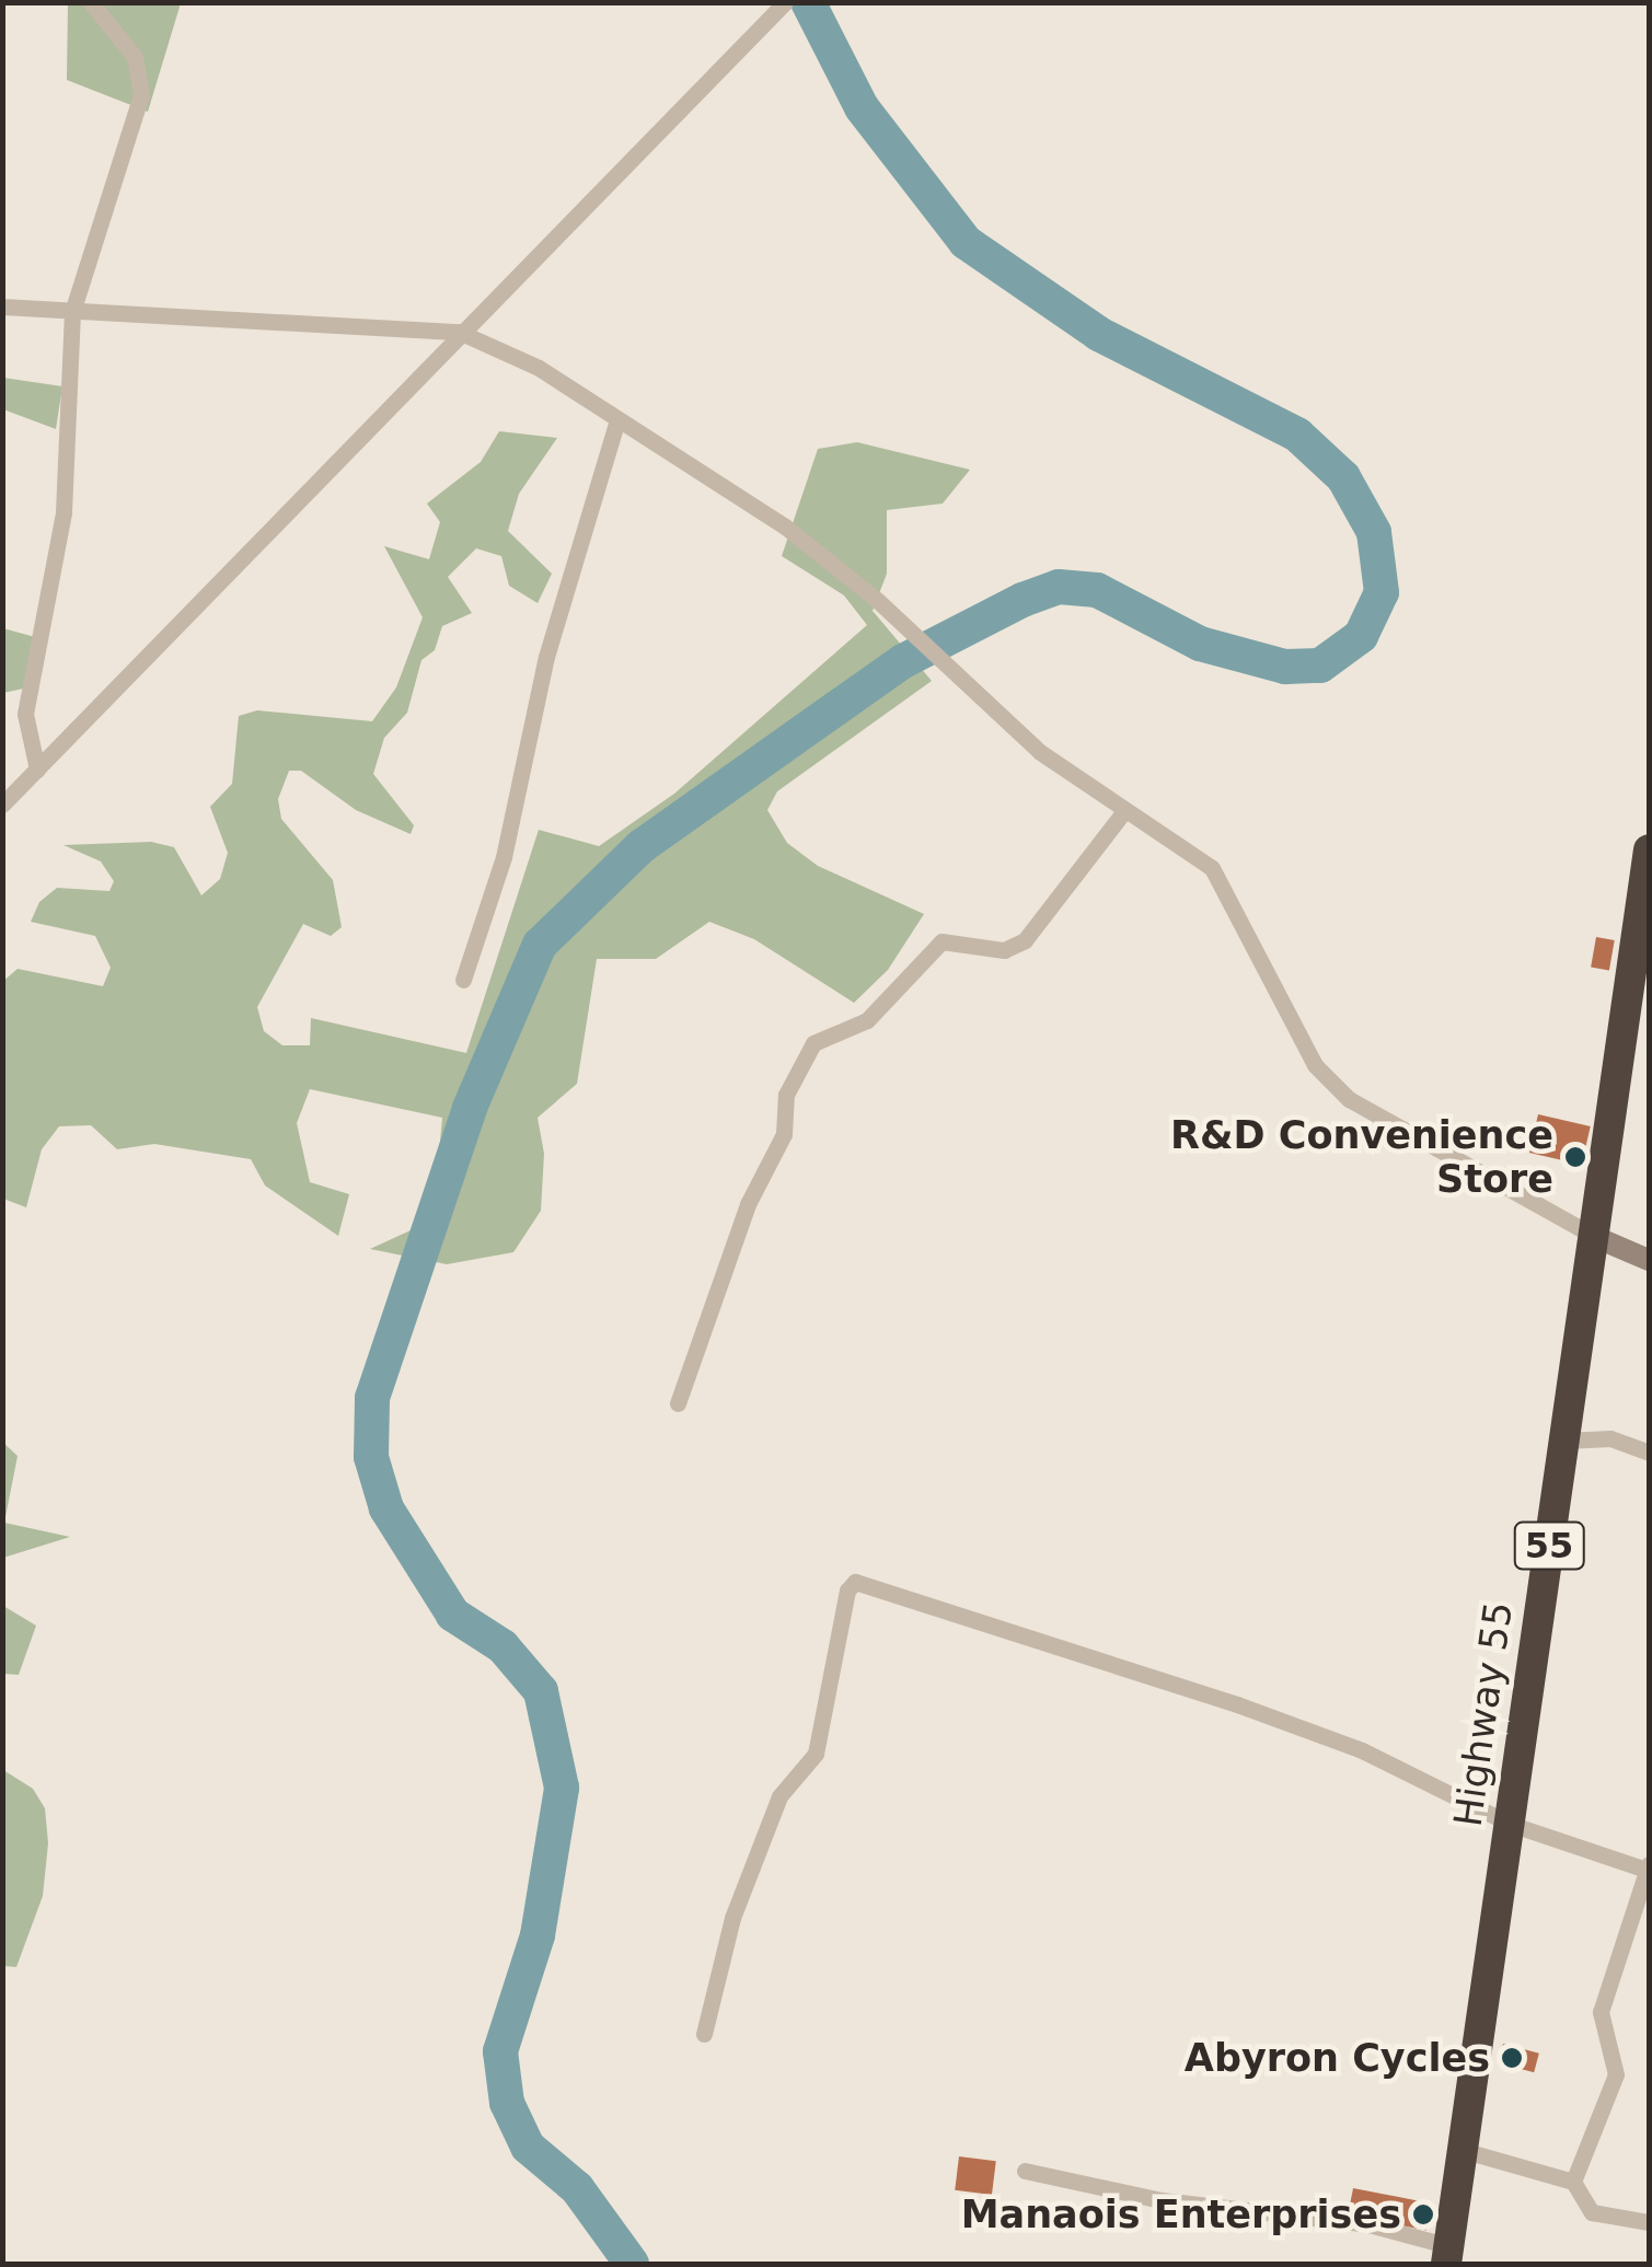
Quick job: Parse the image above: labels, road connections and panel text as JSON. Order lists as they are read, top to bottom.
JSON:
{
  "streets": {
    "highway": ["55", "Highway 55"]
  },
  "places": ["R&D Convenience Store", "Abyron Cycles", "Manaois Enterprises"]
}
